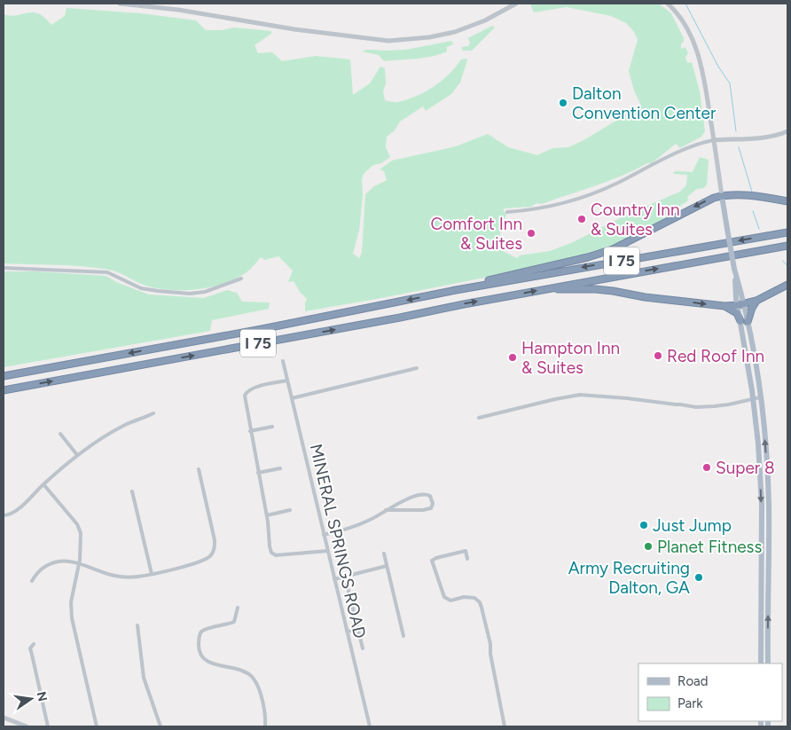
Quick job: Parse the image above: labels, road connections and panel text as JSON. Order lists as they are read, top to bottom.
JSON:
{
  "streets": {
    "highway": ["I 75"],
    "street": ["MINERAL SPRINGS ROAD"]
  },
  "places": [
    "Dalton Convention Center",
    "Country Inn & Suites",
    "Comfort Inn & Suites",
    "Red Roof Inn",
    "Hampton Inn & Suites",
    "Super 8",
    "Just Jump",
    "Planet Fitness",
    "Army Recruiting Dalton, GA"
  ],
  "legend": ["Road", "Park"],
  "north": "right"
}
